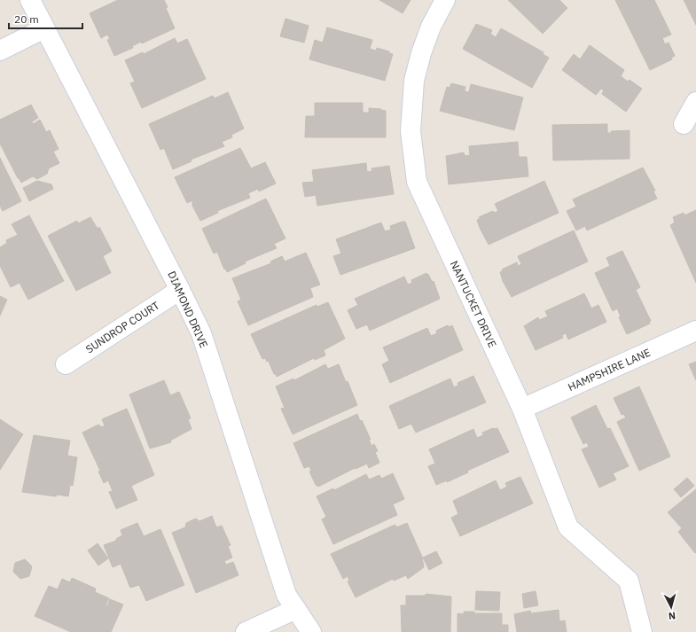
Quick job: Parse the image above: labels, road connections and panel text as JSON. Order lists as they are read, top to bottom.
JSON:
{
  "streets": {
    "street": [
      "NANTUCKET DRIVE",
      "DIAMOND DRIVE",
      "SUNDROP COURT",
      "HAMPSHIRE LANE"
    ]
  },
  "crossings": [
    ["NANTUCKET DRIVE", "HAMPSHIRE LANE"],
    ["DIAMOND DRIVE", "SUNDROP COURT"]
  ],
  "scale_bar": "20 m",
  "north": "bottom"
}
